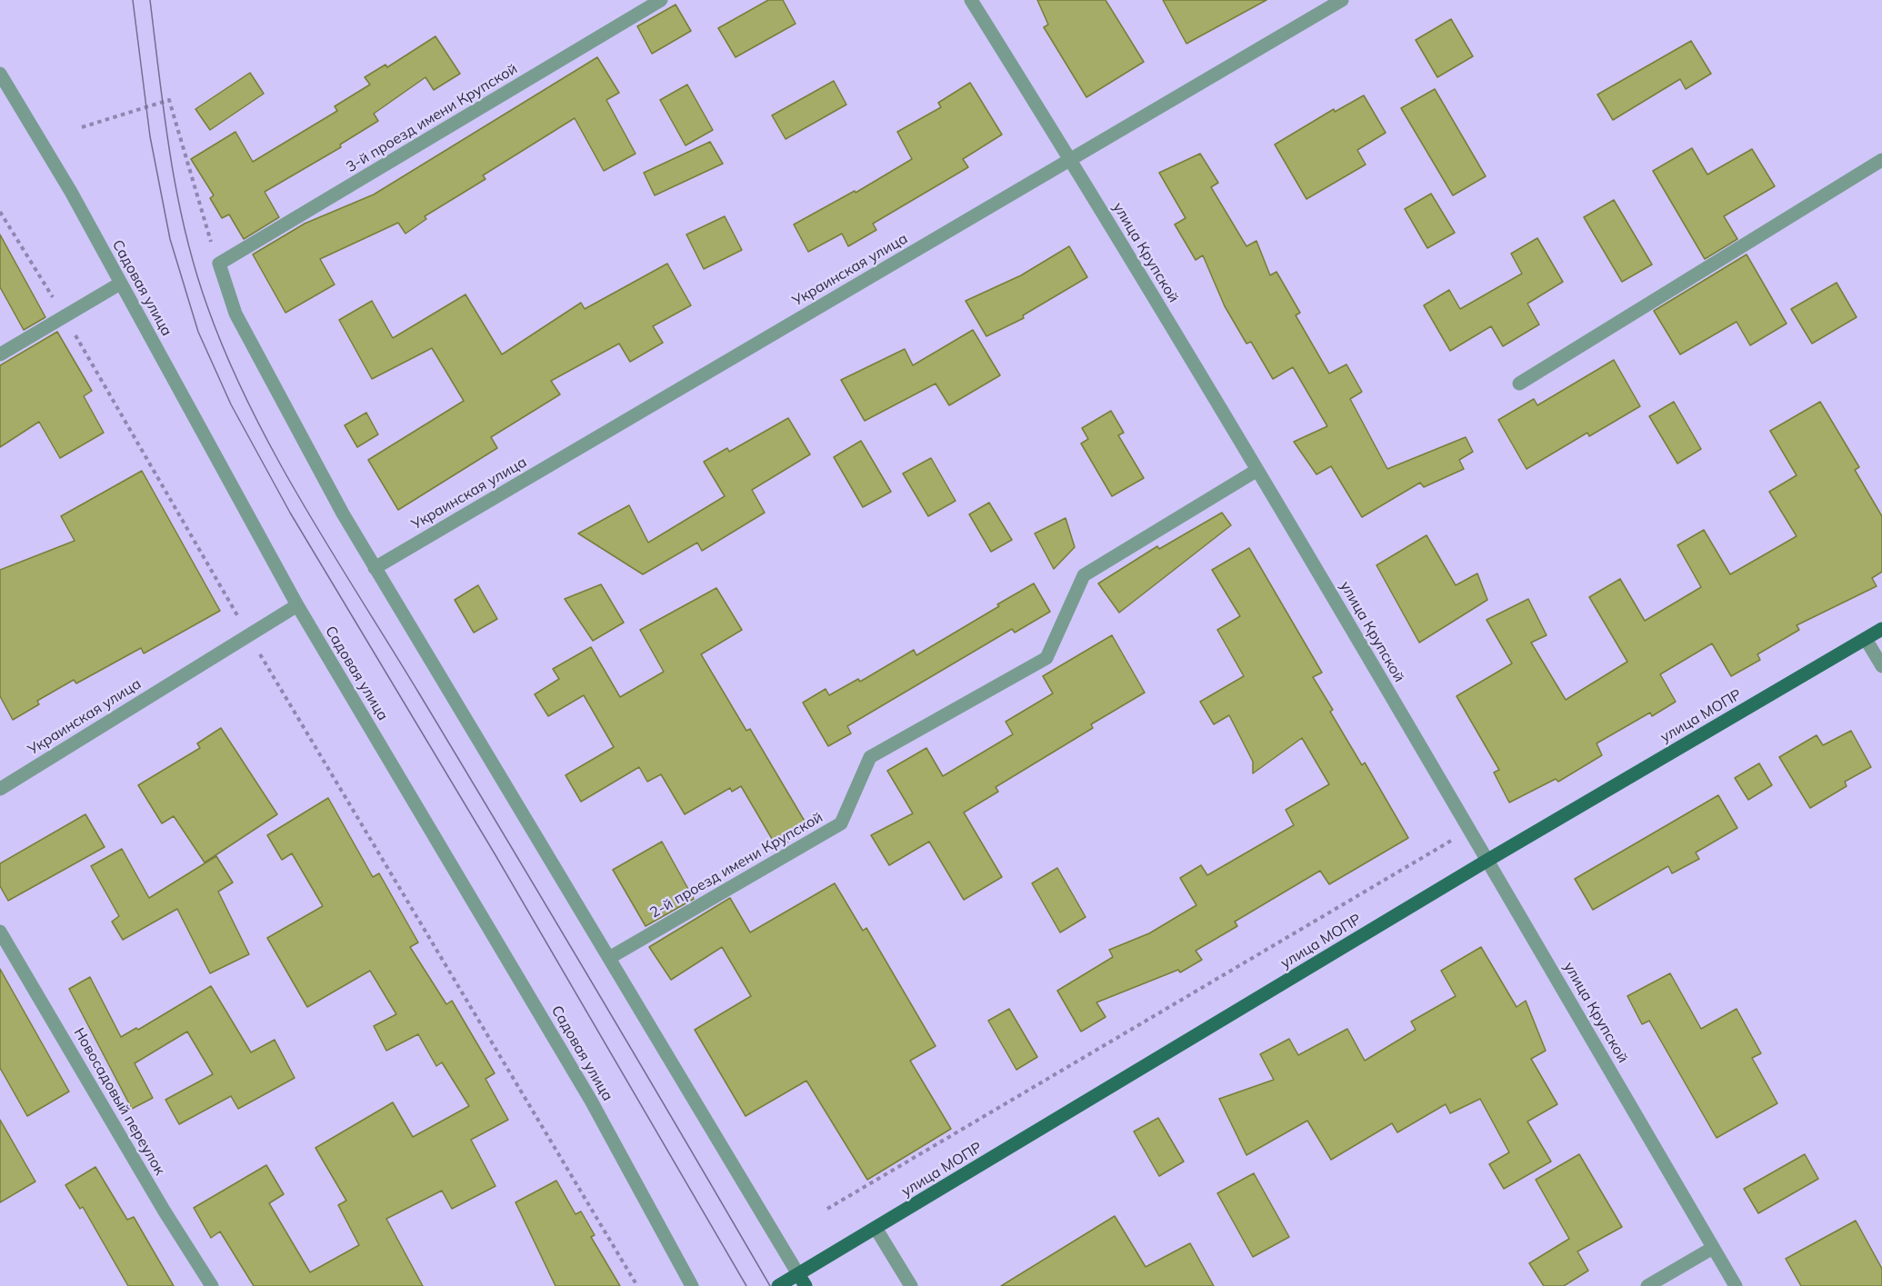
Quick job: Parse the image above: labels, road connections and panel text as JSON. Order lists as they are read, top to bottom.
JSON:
{
  "streets": {
    "main road": ["улица МОПР"],
    "street": [
      "3-й проезд имени Крупской",
      "улица Крупской",
      "Украинская улица",
      "Садовая улица",
      "2-й проезд имени Крупской",
      "Новосадовый переулок"
    ]
  },
  "crossings": [
    ["улица Крупской", "Украинская улица"],
    ["улица Крупской", "улица МОПР"],
    ["улица Крупской", "2-й проезд имени Крупской"],
    ["Украинская улица", "Садовая улица"]
  ]
}
